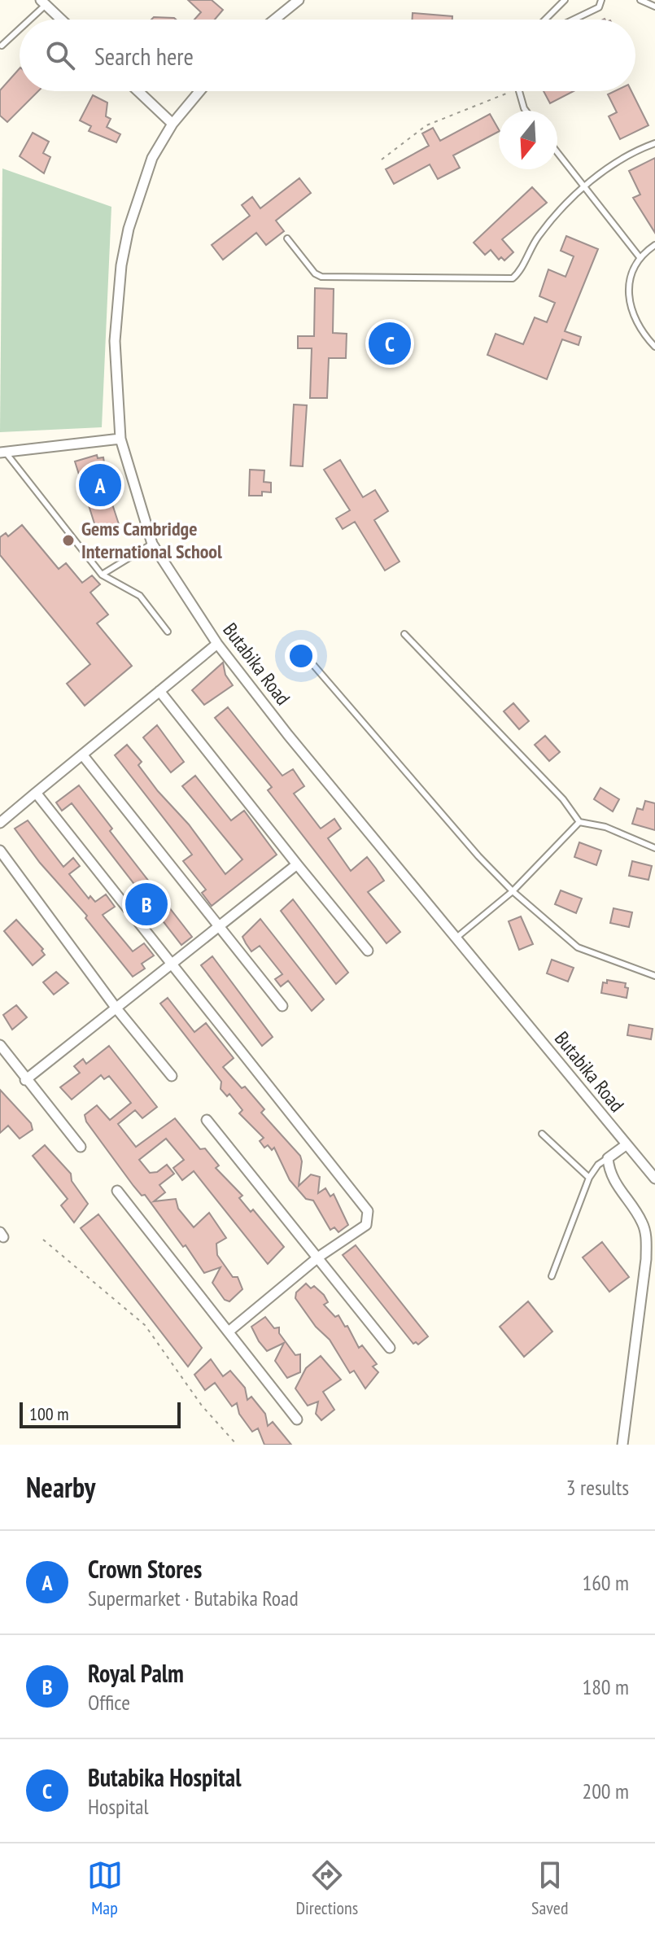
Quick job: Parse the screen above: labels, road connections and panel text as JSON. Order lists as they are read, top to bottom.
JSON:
{
  "streets": {
    "street": ["Butabika Road"]
  },
  "places": ["Gems Cambridge International School"],
  "scale_bar": "100 m",
  "north": "bottom",
  "page": {
    "search": "Search here",
    "pins": ["C", "A", "B"],
    "scale": "100 m",
    "heading": ["Nearby", "3 results"],
    "list": [
      {
        "mark": "A",
        "name": "Crown Stores",
        "note": "Supermarket · Butabika Road",
        "value": "160 m"
      },
      {
        "mark": "B",
        "name": "Royal Palm",
        "note": "Office",
        "value": "180 m"
      },
      {
        "mark": "C",
        "name": "Butabika Hospital",
        "note": "Hospital",
        "value": "200 m"
      }
    ],
    "nav": ["Map", "Directions", "Saved"]
  }
}
